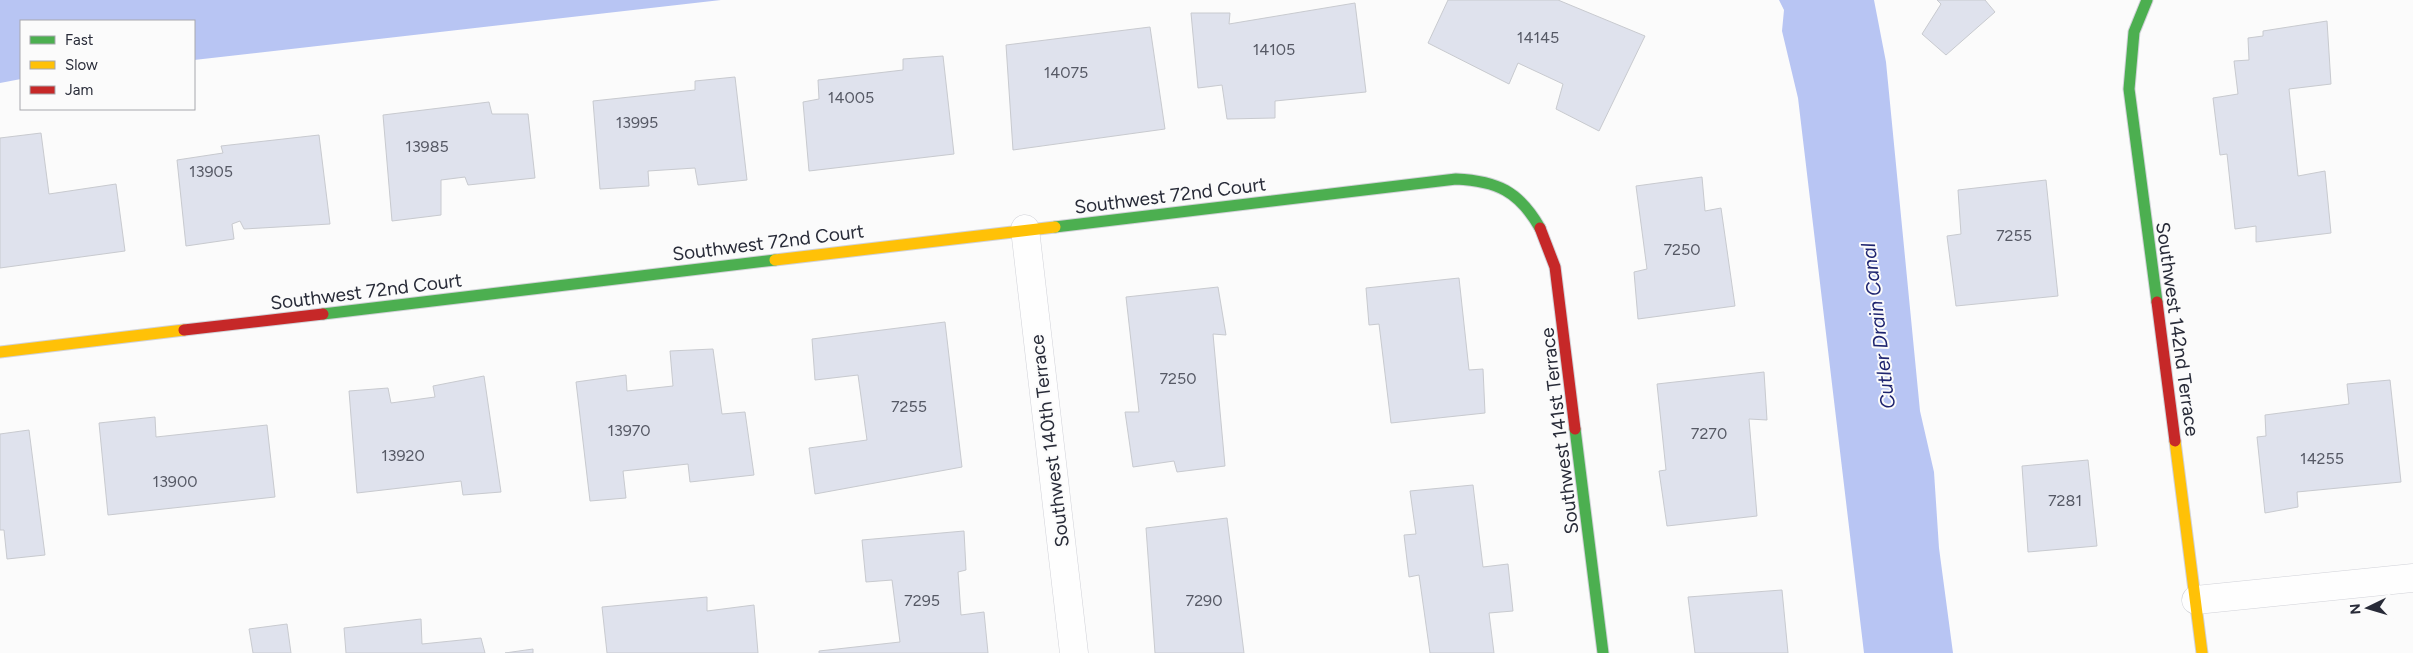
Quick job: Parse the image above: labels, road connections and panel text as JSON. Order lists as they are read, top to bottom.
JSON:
{
  "streets": {
    "street": [
      "Southwest 72nd Court",
      "Southwest 142nd Terrace",
      "Southwest 141st Terrace",
      "Southwest 140th Terrace"
    ]
  },
  "crossings": [
    ["Southwest 72nd Court", "Southwest 141st Terrace"],
    ["Southwest 72nd Court", "Southwest 140th Terrace"]
  ],
  "water": ["Cutler Drain Canal"],
  "house_numbers": [
    "14145",
    "14105",
    "14075",
    "14005",
    "13995",
    "13985",
    "13905",
    "7255",
    "7250",
    "7250",
    "7255",
    "13970",
    "7270",
    "13920",
    "14255",
    "13900",
    "7281",
    "7295",
    "7290"
  ],
  "legend": ["Fast", "Slow", "Jam"],
  "north": "left"
}
